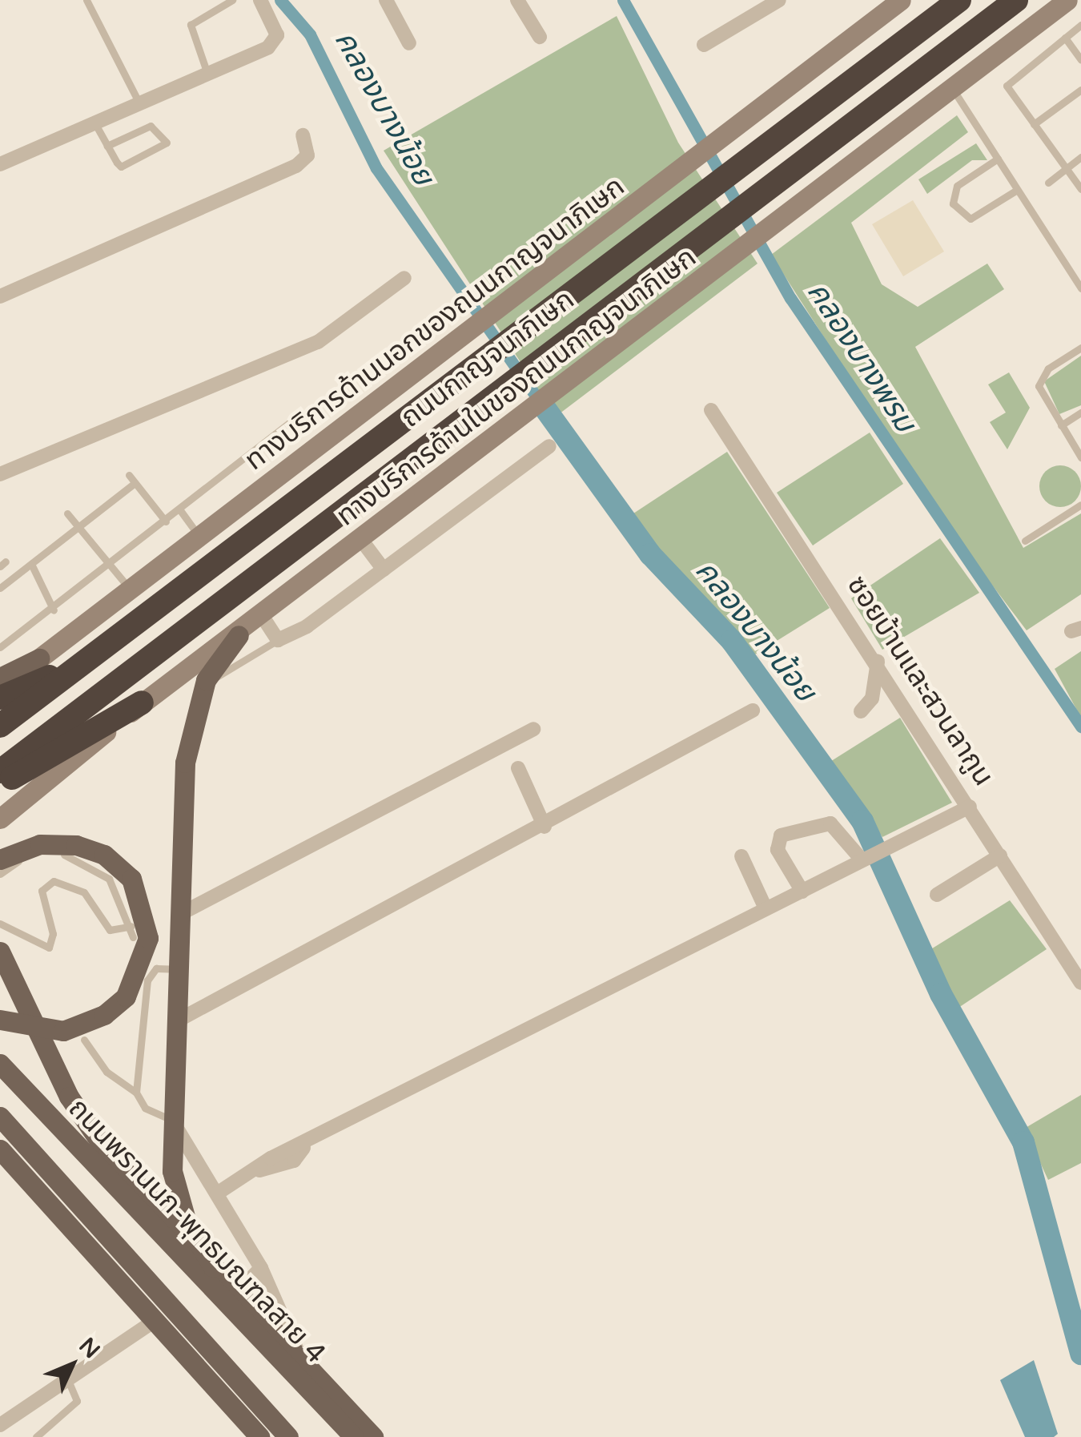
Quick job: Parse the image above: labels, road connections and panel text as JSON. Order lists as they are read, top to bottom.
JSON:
{
  "streets": {
    "highway": ["ถนนกาญจนาภิเษก"],
    "main road": ["ทางบริการด้านนอกของถนนกาญจนาภิเษก", "ทางบริการด้านในของถนนกาญจนาภิเษก", "ถนนพรานนก-พุทธมณฑลสาย 4"],
    "street": ["ซอยบ้านและสวนลากูน"]
  },
  "water": ["คลองบางน้อย", "คลองบางพรม"],
  "north": "top right"
}
